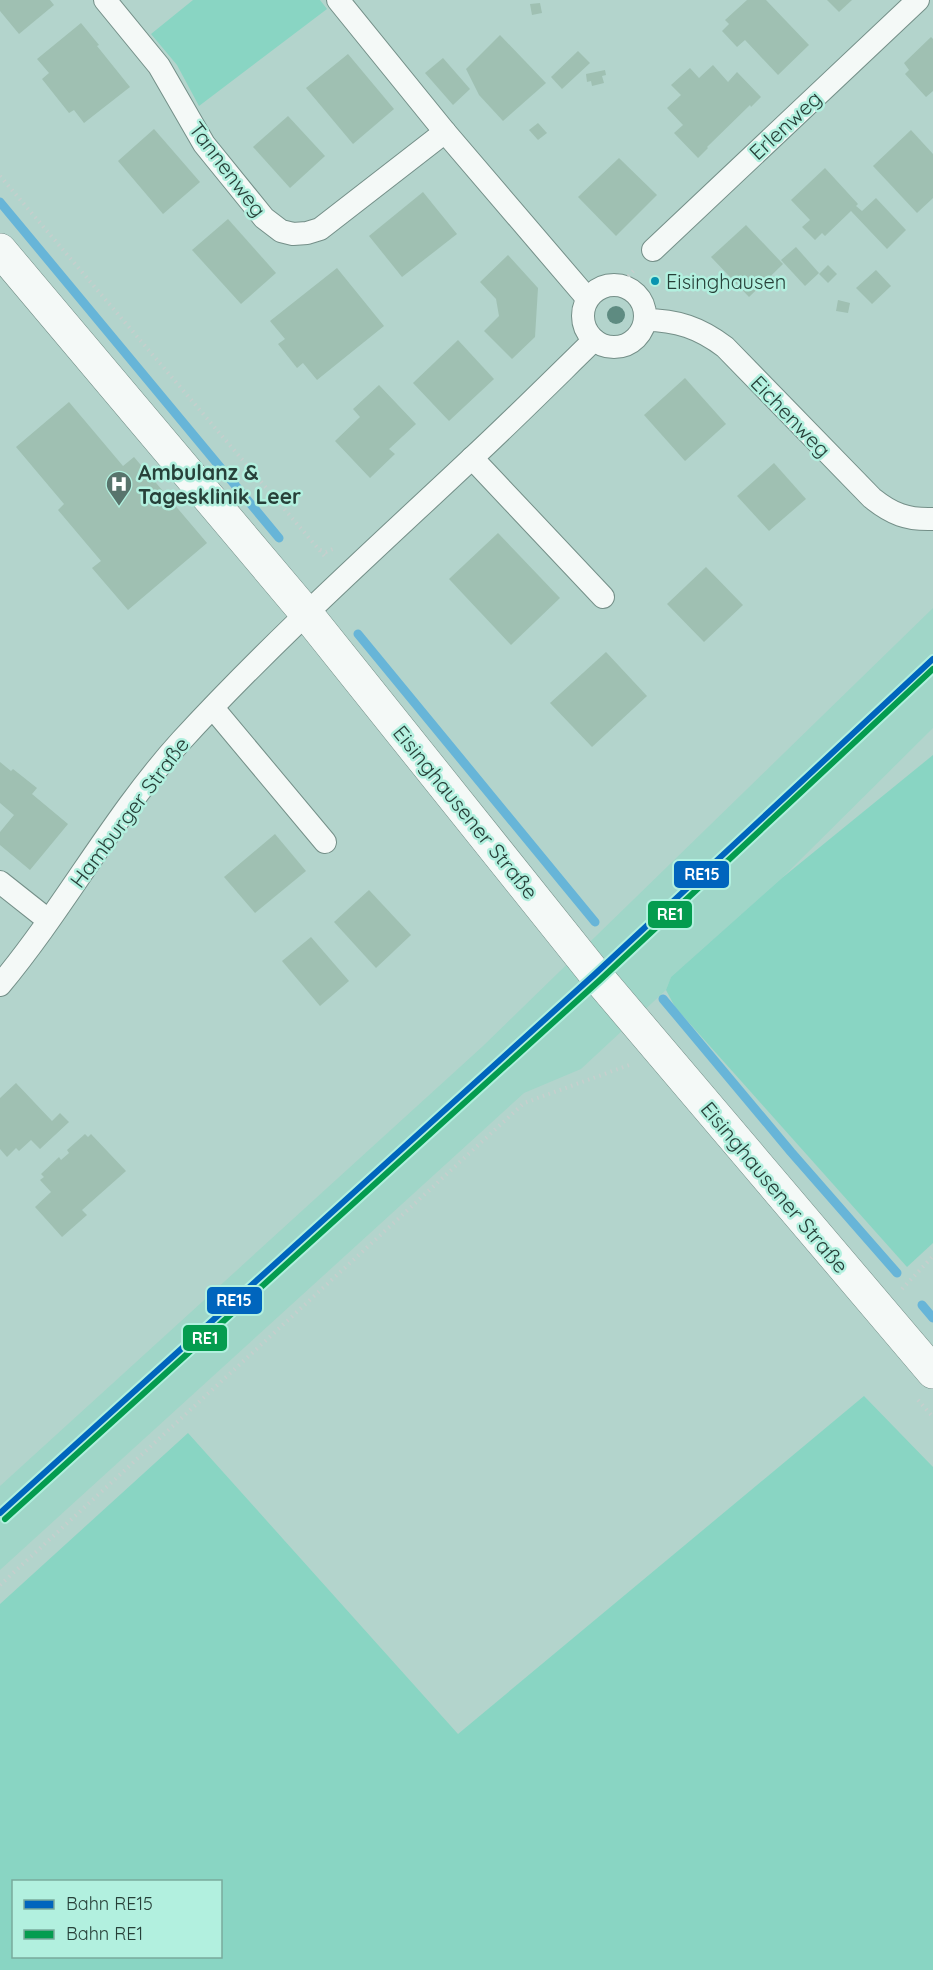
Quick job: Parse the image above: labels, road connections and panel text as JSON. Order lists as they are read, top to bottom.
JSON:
{
  "streets": {
    "street": [
      "Erlenweg",
      "Tannenweg",
      "Eichenweg",
      "Hamburger Straße",
      "Eisinghausener Straße"
    ]
  },
  "crossings": [
    ["Hamburger Straße", "Eisinghausener Straße"]
  ],
  "places": {
    "other": ["Eisinghausen"],
    "hospital": ["Ambulanz & Tagesklinik Leer"]
  },
  "lines": ["rail line RE15", "rail line RE1"],
  "legend": ["Bahn RE15", "Bahn RE1"]
}
